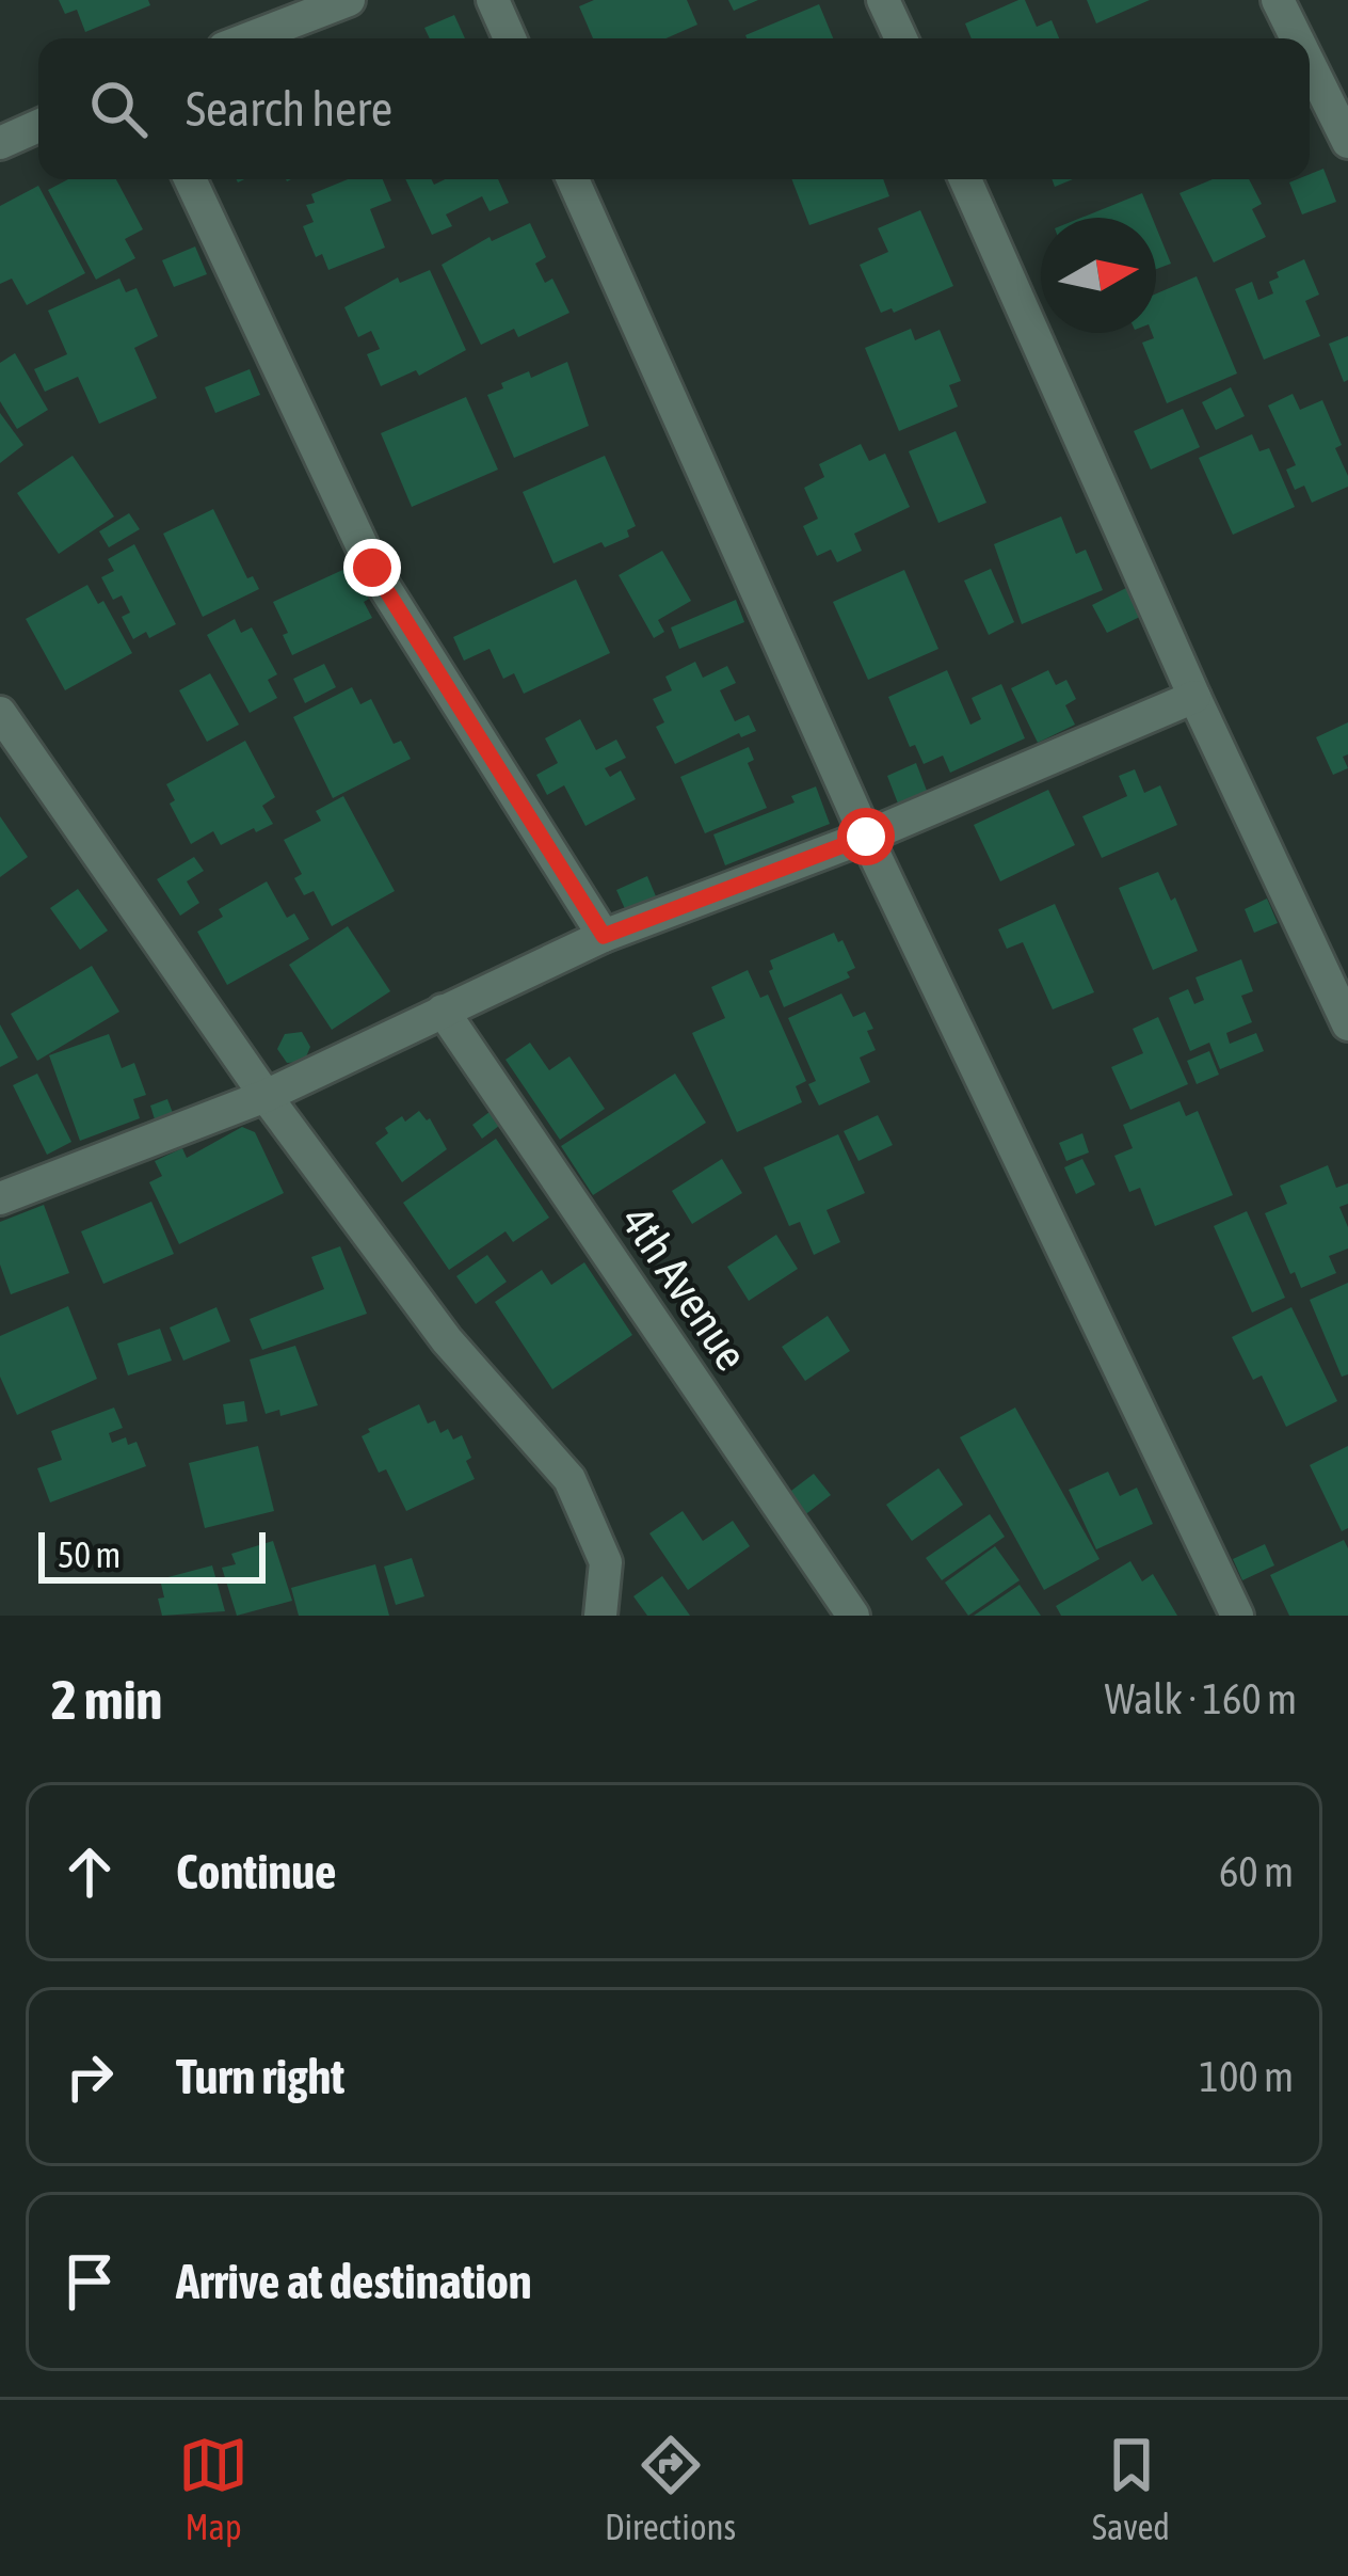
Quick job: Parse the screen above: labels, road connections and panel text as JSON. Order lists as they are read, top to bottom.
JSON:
{
  "streets": {
    "street": ["4th Avenue"]
  },
  "scale_bar": "50 m",
  "north": "right",
  "page": {
    "search": "Search here",
    "scale": "50 m",
    "heading": ["2 min", "Walk · 160 m"],
    "list": [
      ["Continue", "60 m"],
      ["Turn right", "100 m"],
      "Arrive at destination"
    ],
    "nav": ["Map", "Directions", "Saved"]
  }
}
